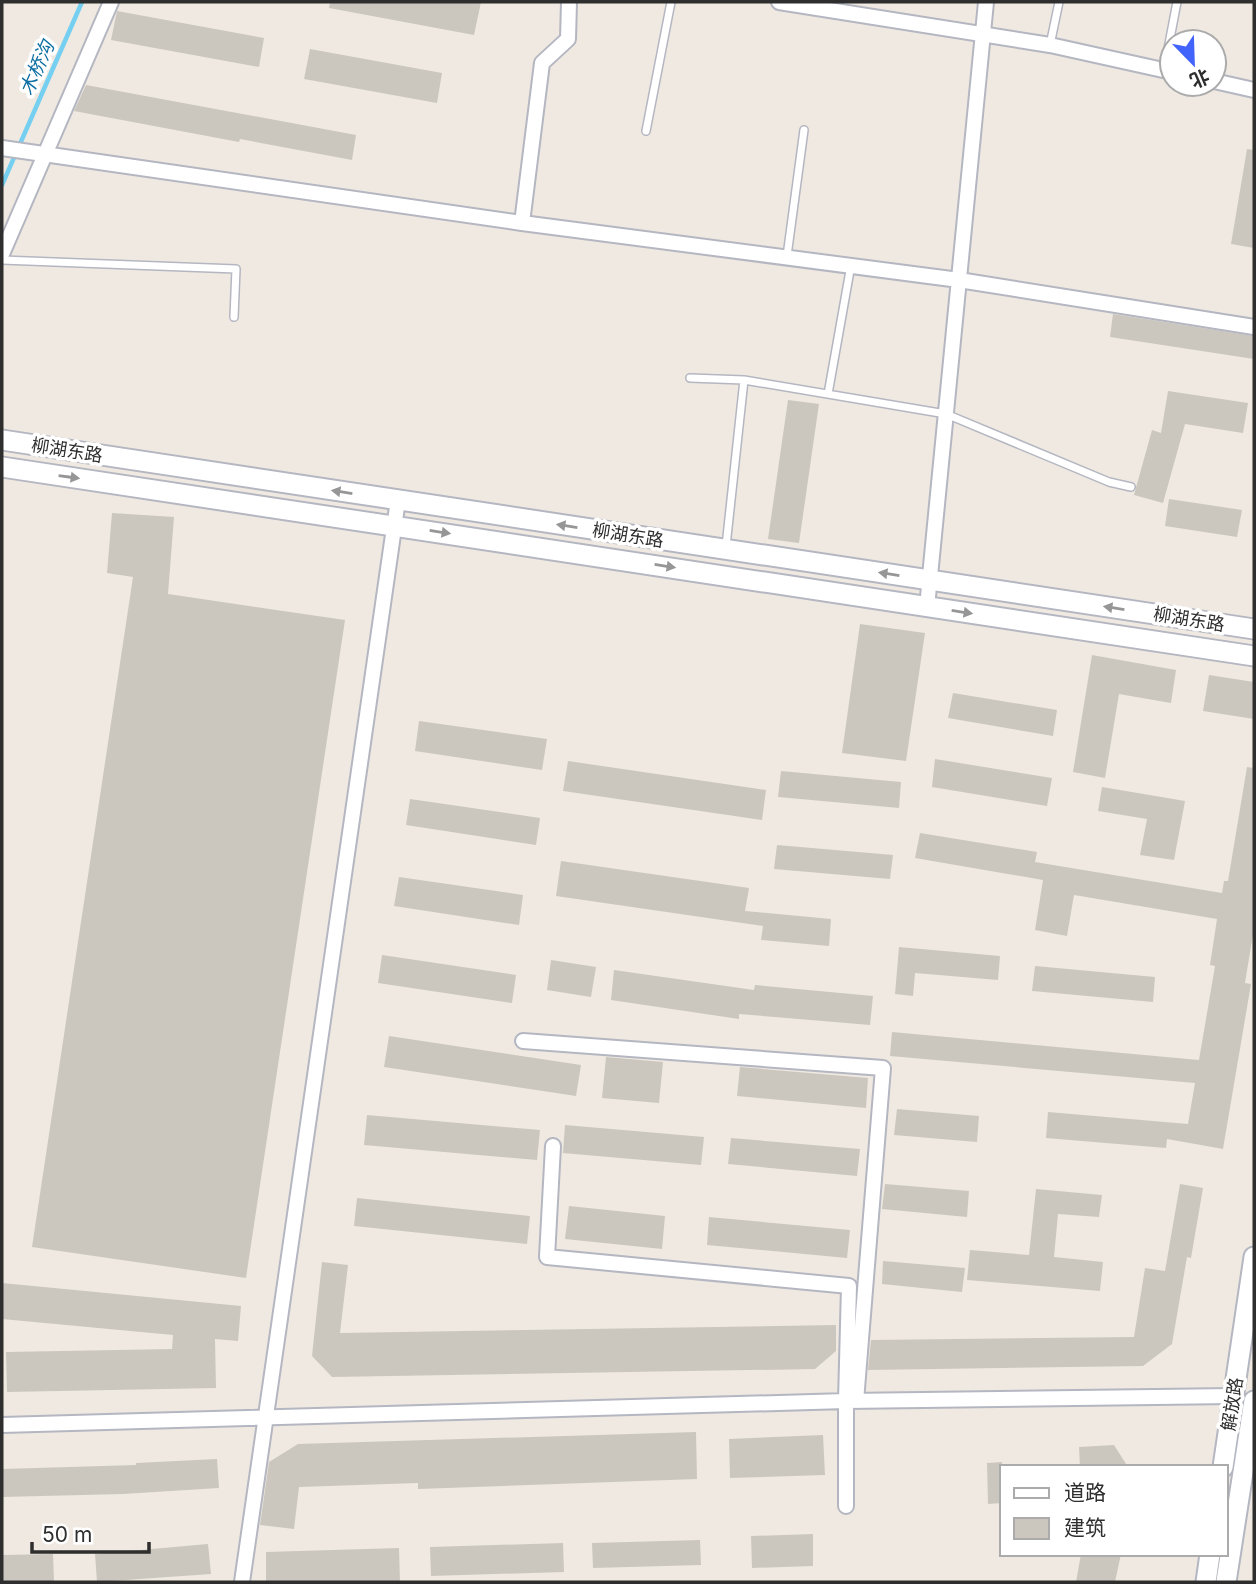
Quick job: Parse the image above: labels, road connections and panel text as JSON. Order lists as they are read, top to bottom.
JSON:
{
  "streets": {
    "main road": ["柳湖东路", "解放路"]
  },
  "water": ["木桥沟"],
  "legend": ["道路", "建筑"],
  "scale_bar": "50 m",
  "north": "bottom right"
}
